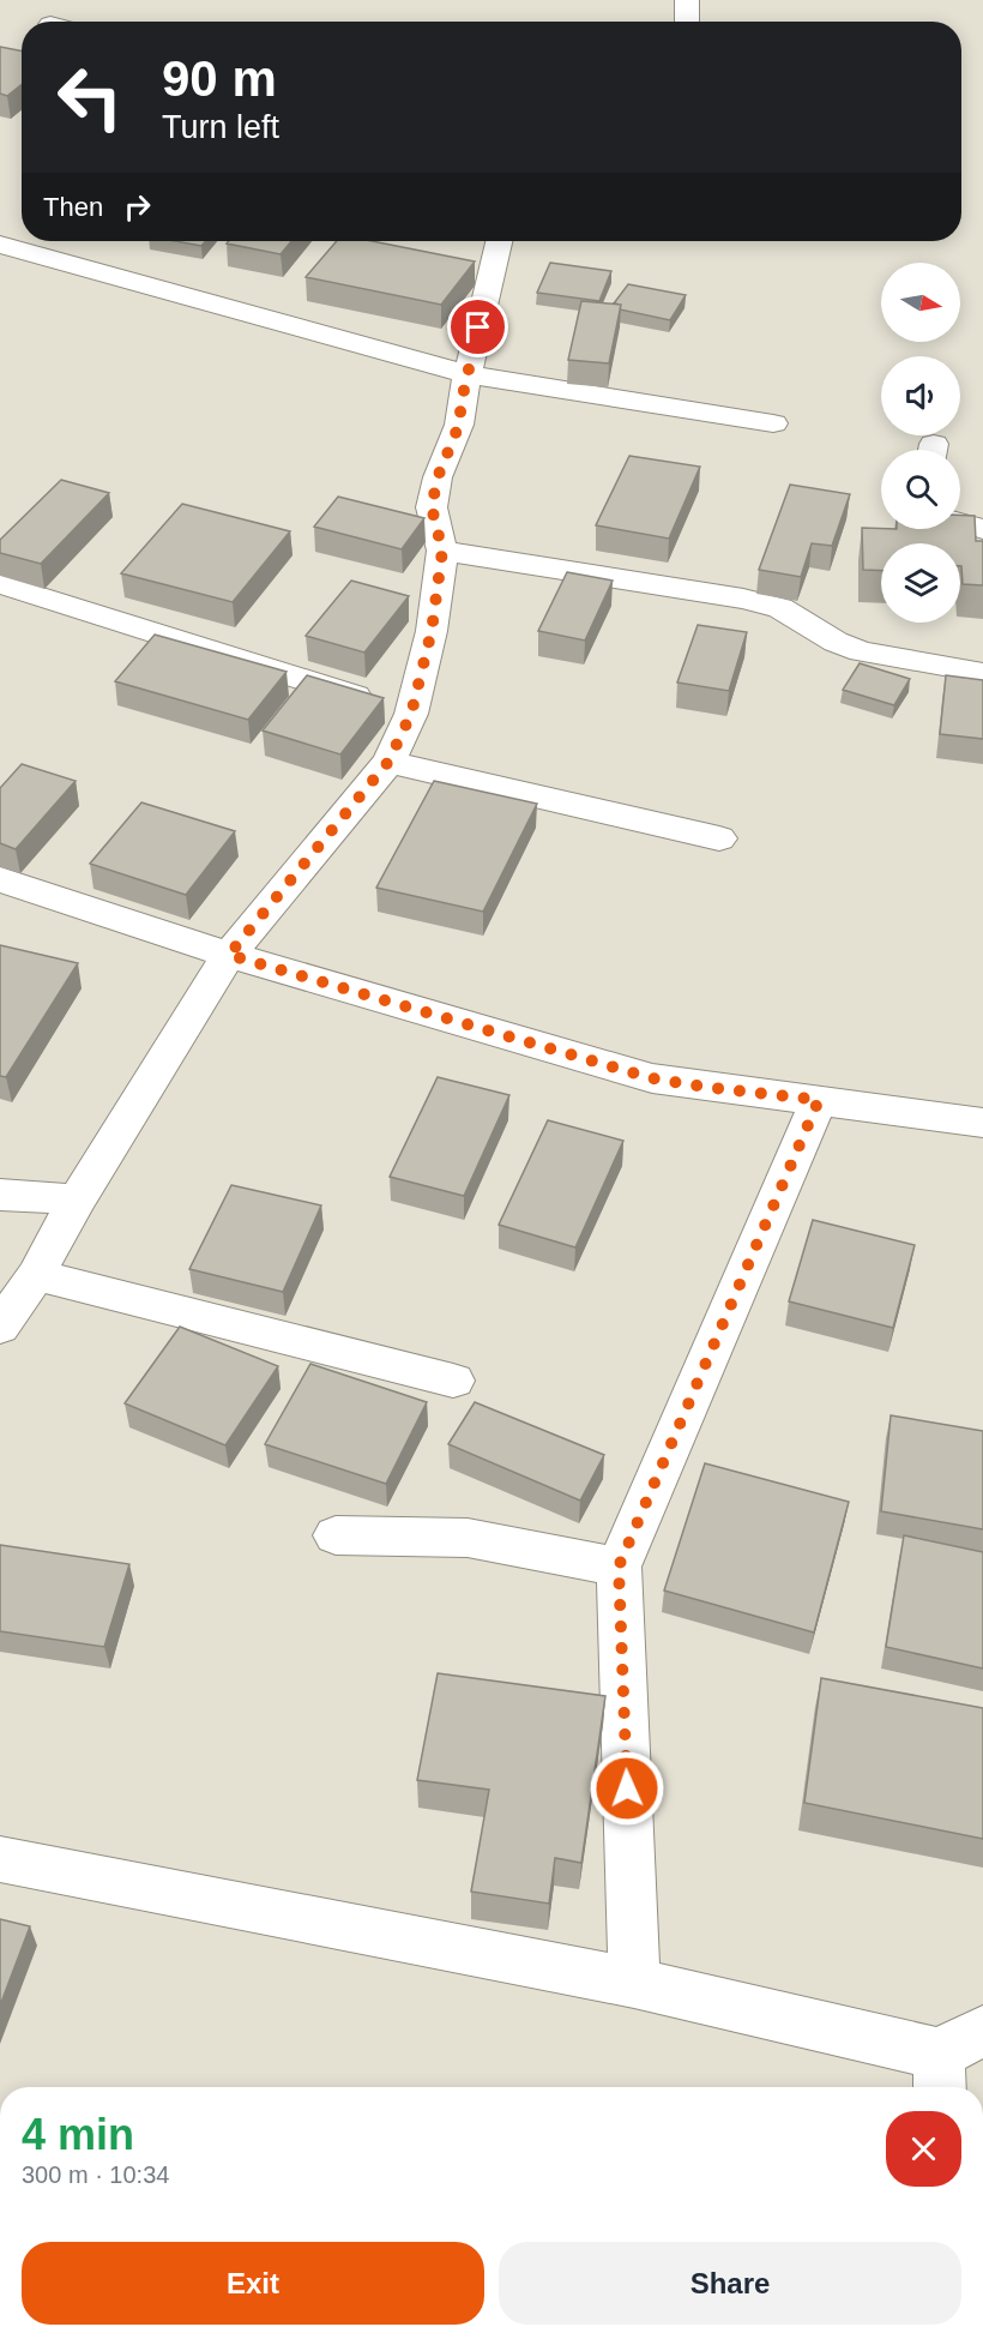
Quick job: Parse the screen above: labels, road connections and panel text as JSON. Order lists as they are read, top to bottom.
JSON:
{
  "north": "right",
  "page": {
    "turn": ["90 m", "Turn left"],
    "then": "Then",
    "heading": ["4 min", "300 m · 10:34"],
    "buttons": ["Exit", "Share"]
  }
}
